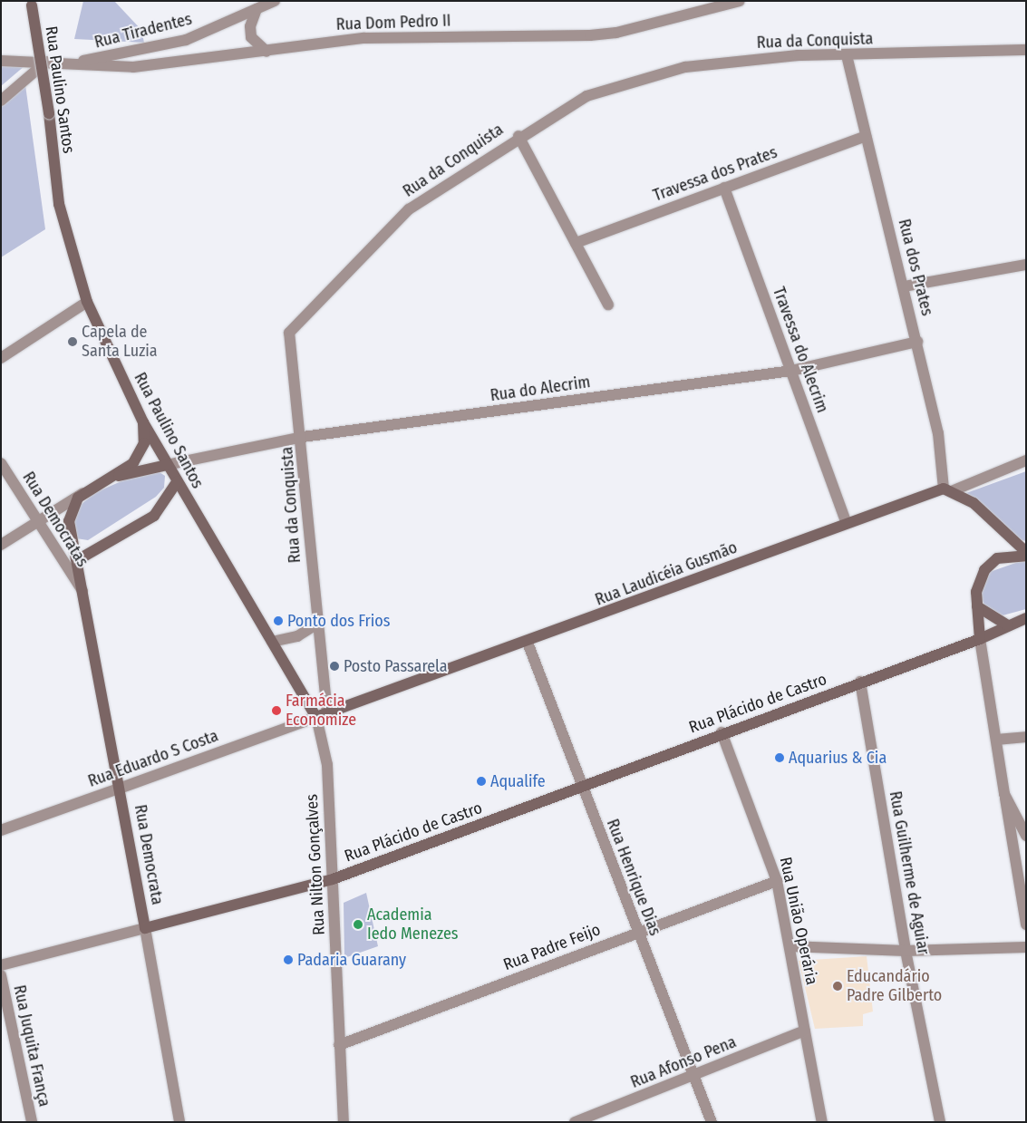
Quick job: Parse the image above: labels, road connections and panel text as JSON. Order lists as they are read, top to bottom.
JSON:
{
  "streets": {
    "main road": [
      "Rua Paulino Santos",
      "Rua Laudicéia Gusmão",
      "Rua Plácido de Castro",
      "Rua Democrata"
    ],
    "street": [
      "Rua Dom Pedro II",
      "Rua Tiradentes",
      "Rua da Conquista",
      "Travessa dos Prates",
      "Rua dos Prates",
      "Travessa do Alecrim",
      "Rua do Alecrim",
      "Rua Democratas",
      "Rua Eduardo S Costa",
      "Rua Nilton Gonçalves",
      "Rua Guilherme de Aguiar",
      "Rua Henrique Dias",
      "Rua União Operária",
      "Rua Padre Feijo",
      "Rua Juquita França",
      "Rua Afonso Pena"
    ]
  },
  "crossings": [
    ["Rua Dom Pedro II", "Rua Tiradentes"],
    ["Rua da Conquista", "Rua Paulino Santos"],
    ["Rua da Conquista", "Rua dos Prates"],
    ["Rua da Conquista", "Rua do Alecrim"],
    ["Rua da Conquista", "Rua Laudicéia Gusmão"],
    ["Rua da Conquista", "Rua Eduardo S Costa"],
    ["Rua da Conquista", "Rua Nilton Gonçalves"],
    ["Rua Paulino Santos", "Rua do Alecrim"],
    ["Rua Paulino Santos", "Rua Laudicéia Gusmão"],
    ["Rua Paulino Santos", "Rua Eduardo S Costa"],
    ["Rua Paulino Santos", "Rua Nilton Gonçalves"],
    ["Travessa dos Prates", "Rua dos Prates"],
    ["Travessa dos Prates", "Travessa do Alecrim"],
    ["Rua dos Prates", "Rua do Alecrim"],
    ["Rua dos Prates", "Rua Laudicéia Gusmão"],
    ["Travessa do Alecrim", "Rua do Alecrim"],
    ["Travessa do Alecrim", "Rua Laudicéia Gusmão"],
    ["Rua Democratas", "Rua Democrata"],
    ["Rua Laudicéia Gusmão", "Rua Eduardo S Costa"],
    ["Rua Laudicéia Gusmão", "Rua Nilton Gonçalves"],
    ["Rua Laudicéia Gusmão", "Rua Henrique Dias"],
    ["Rua Plácido de Castro", "Rua Democrata"],
    ["Rua Plácido de Castro", "Rua Nilton Gonçalves"],
    ["Rua Plácido de Castro", "Rua Guilherme de Aguiar"],
    ["Rua Plácido de Castro", "Rua Henrique Dias"],
    ["Rua Plácido de Castro", "Rua União Operária"],
    ["Rua Eduardo S Costa", "Rua Democrata"],
    ["Rua Eduardo S Costa", "Rua Nilton Gonçalves"],
    ["Rua Nilton Gonçalves", "Rua Padre Feijo"],
    ["Rua Henrique Dias", "Rua Padre Feijo"],
    ["Rua Henrique Dias", "Rua Afonso Pena"],
    ["Rua União Operária", "Rua Padre Feijo"],
    ["Rua União Operária", "Rua Afonso Pena"]
  ],
  "places": [
    "Capela de Santa Luzia",
    "Ponto dos Frios",
    "Posto Passarela",
    "Farmácia Economize",
    "Aquarius & Cia",
    "Aqualife",
    "Academia Iedo Menezes",
    "Padaria Guarany",
    "Educandário Padre Gilberto"
  ]
}
